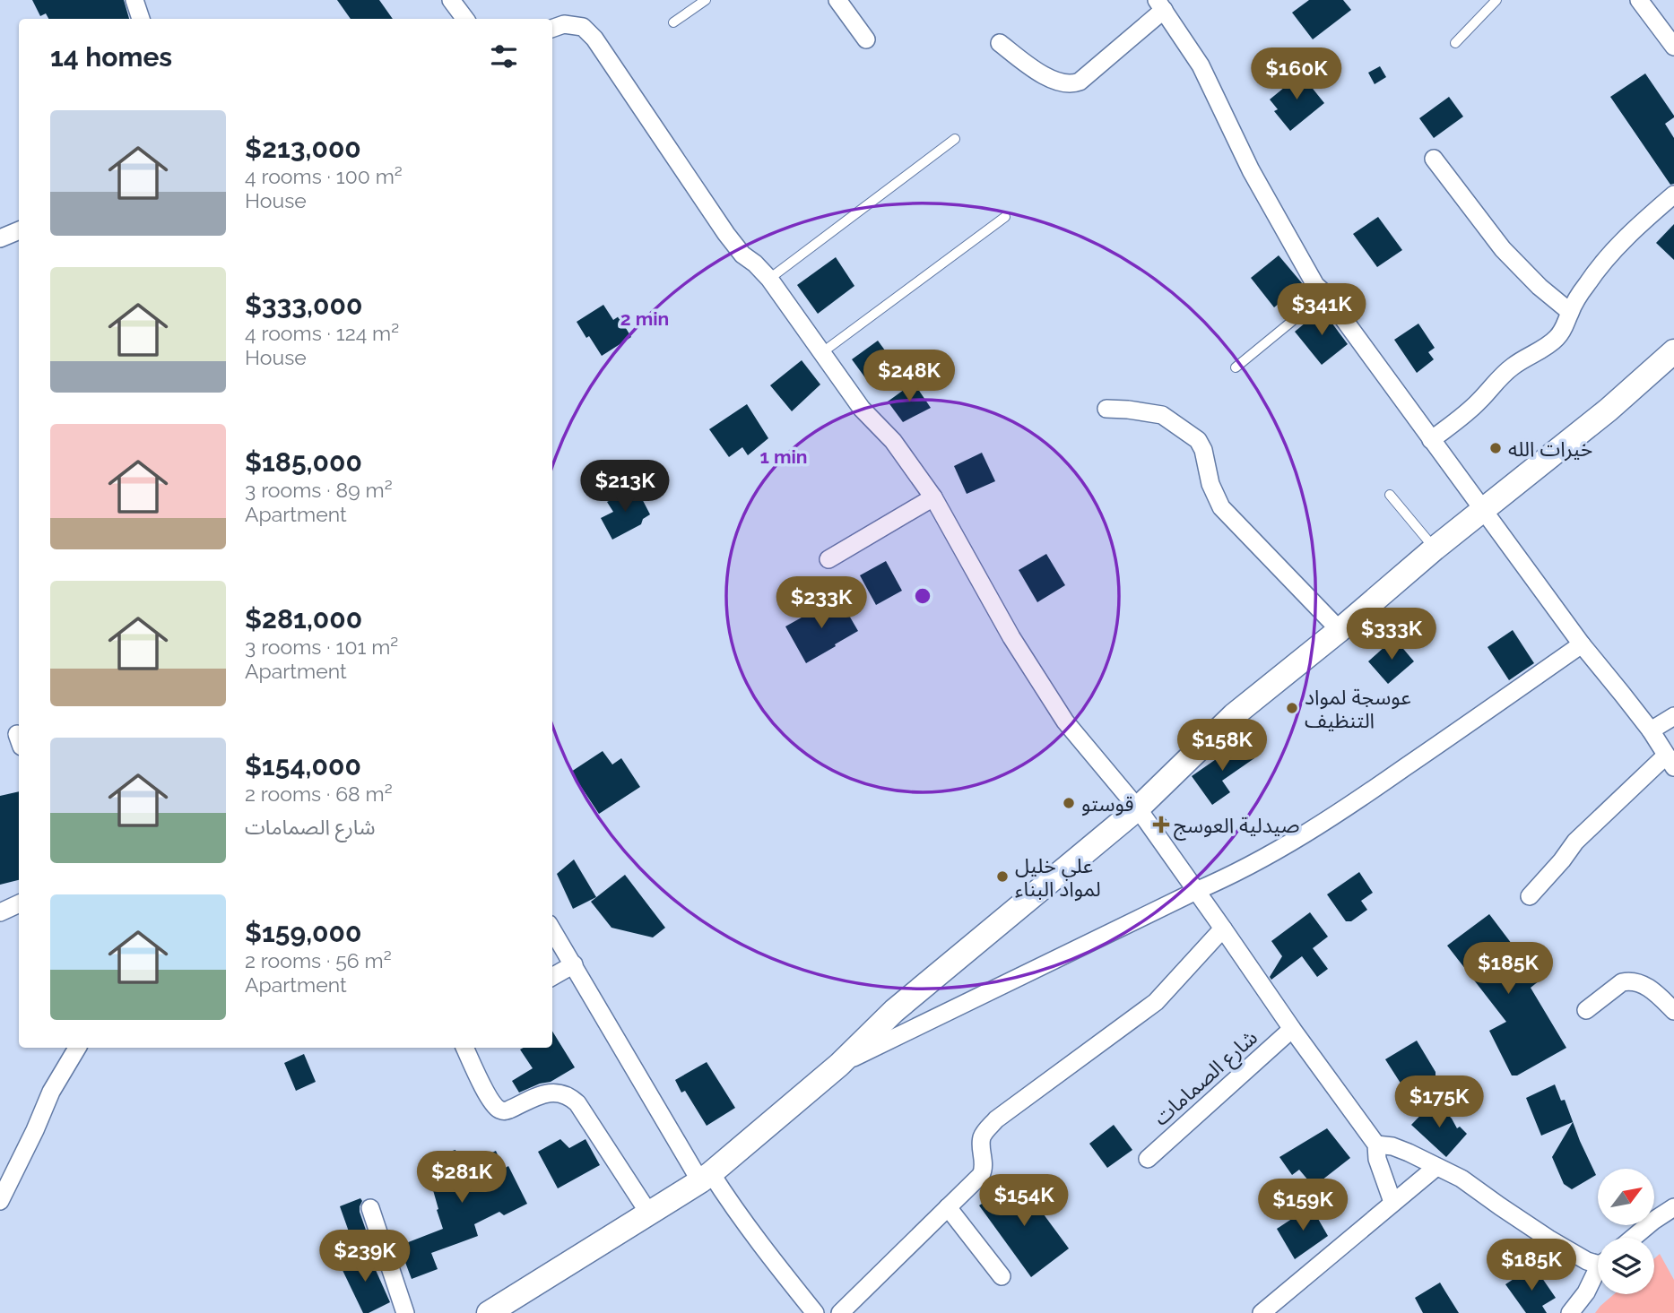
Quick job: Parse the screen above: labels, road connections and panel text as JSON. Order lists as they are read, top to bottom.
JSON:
{
  "streets": {
    "street": ["شارع الصمامات"]
  },
  "places": {
    "other": [
      "خيرات الله",
      "عوسجة لمواد التنظيف",
      "قوستو",
      "علي خليل لمواد البناء"
    ],
    "health": ["صيدلية العوسج"]
  },
  "north": "top right",
  "page": {
    "heading": "14 homes",
    "price": [
      "$160K",
      "$341K",
      "$248K",
      "$213K",
      "$233K",
      "$333K",
      "$158K",
      "$185K",
      "$175K",
      "$281K",
      "$154K",
      "$159K",
      "$239K",
      "$185K"
    ],
    "list": [
      {
        "name": "$213,000",
        "note": "4 rooms · 100 m² · House"
      },
      {
        "name": "$333,000",
        "note": "4 rooms · 124 m² · House"
      },
      {
        "name": "$185,000",
        "note": "3 rooms · 89 m² · Apartment"
      },
      {
        "name": "$281,000",
        "note": "3 rooms · 101 m² · Apartment"
      },
      {
        "name": "$154,000",
        "note": "2 rooms · 68 m² · شارع الصمامات"
      },
      {
        "name": "$159,000",
        "note": "2 rooms · 56 m² · Apartment"
      }
    ]
  },
  "rings": ["2 min", "1 min"]
}
